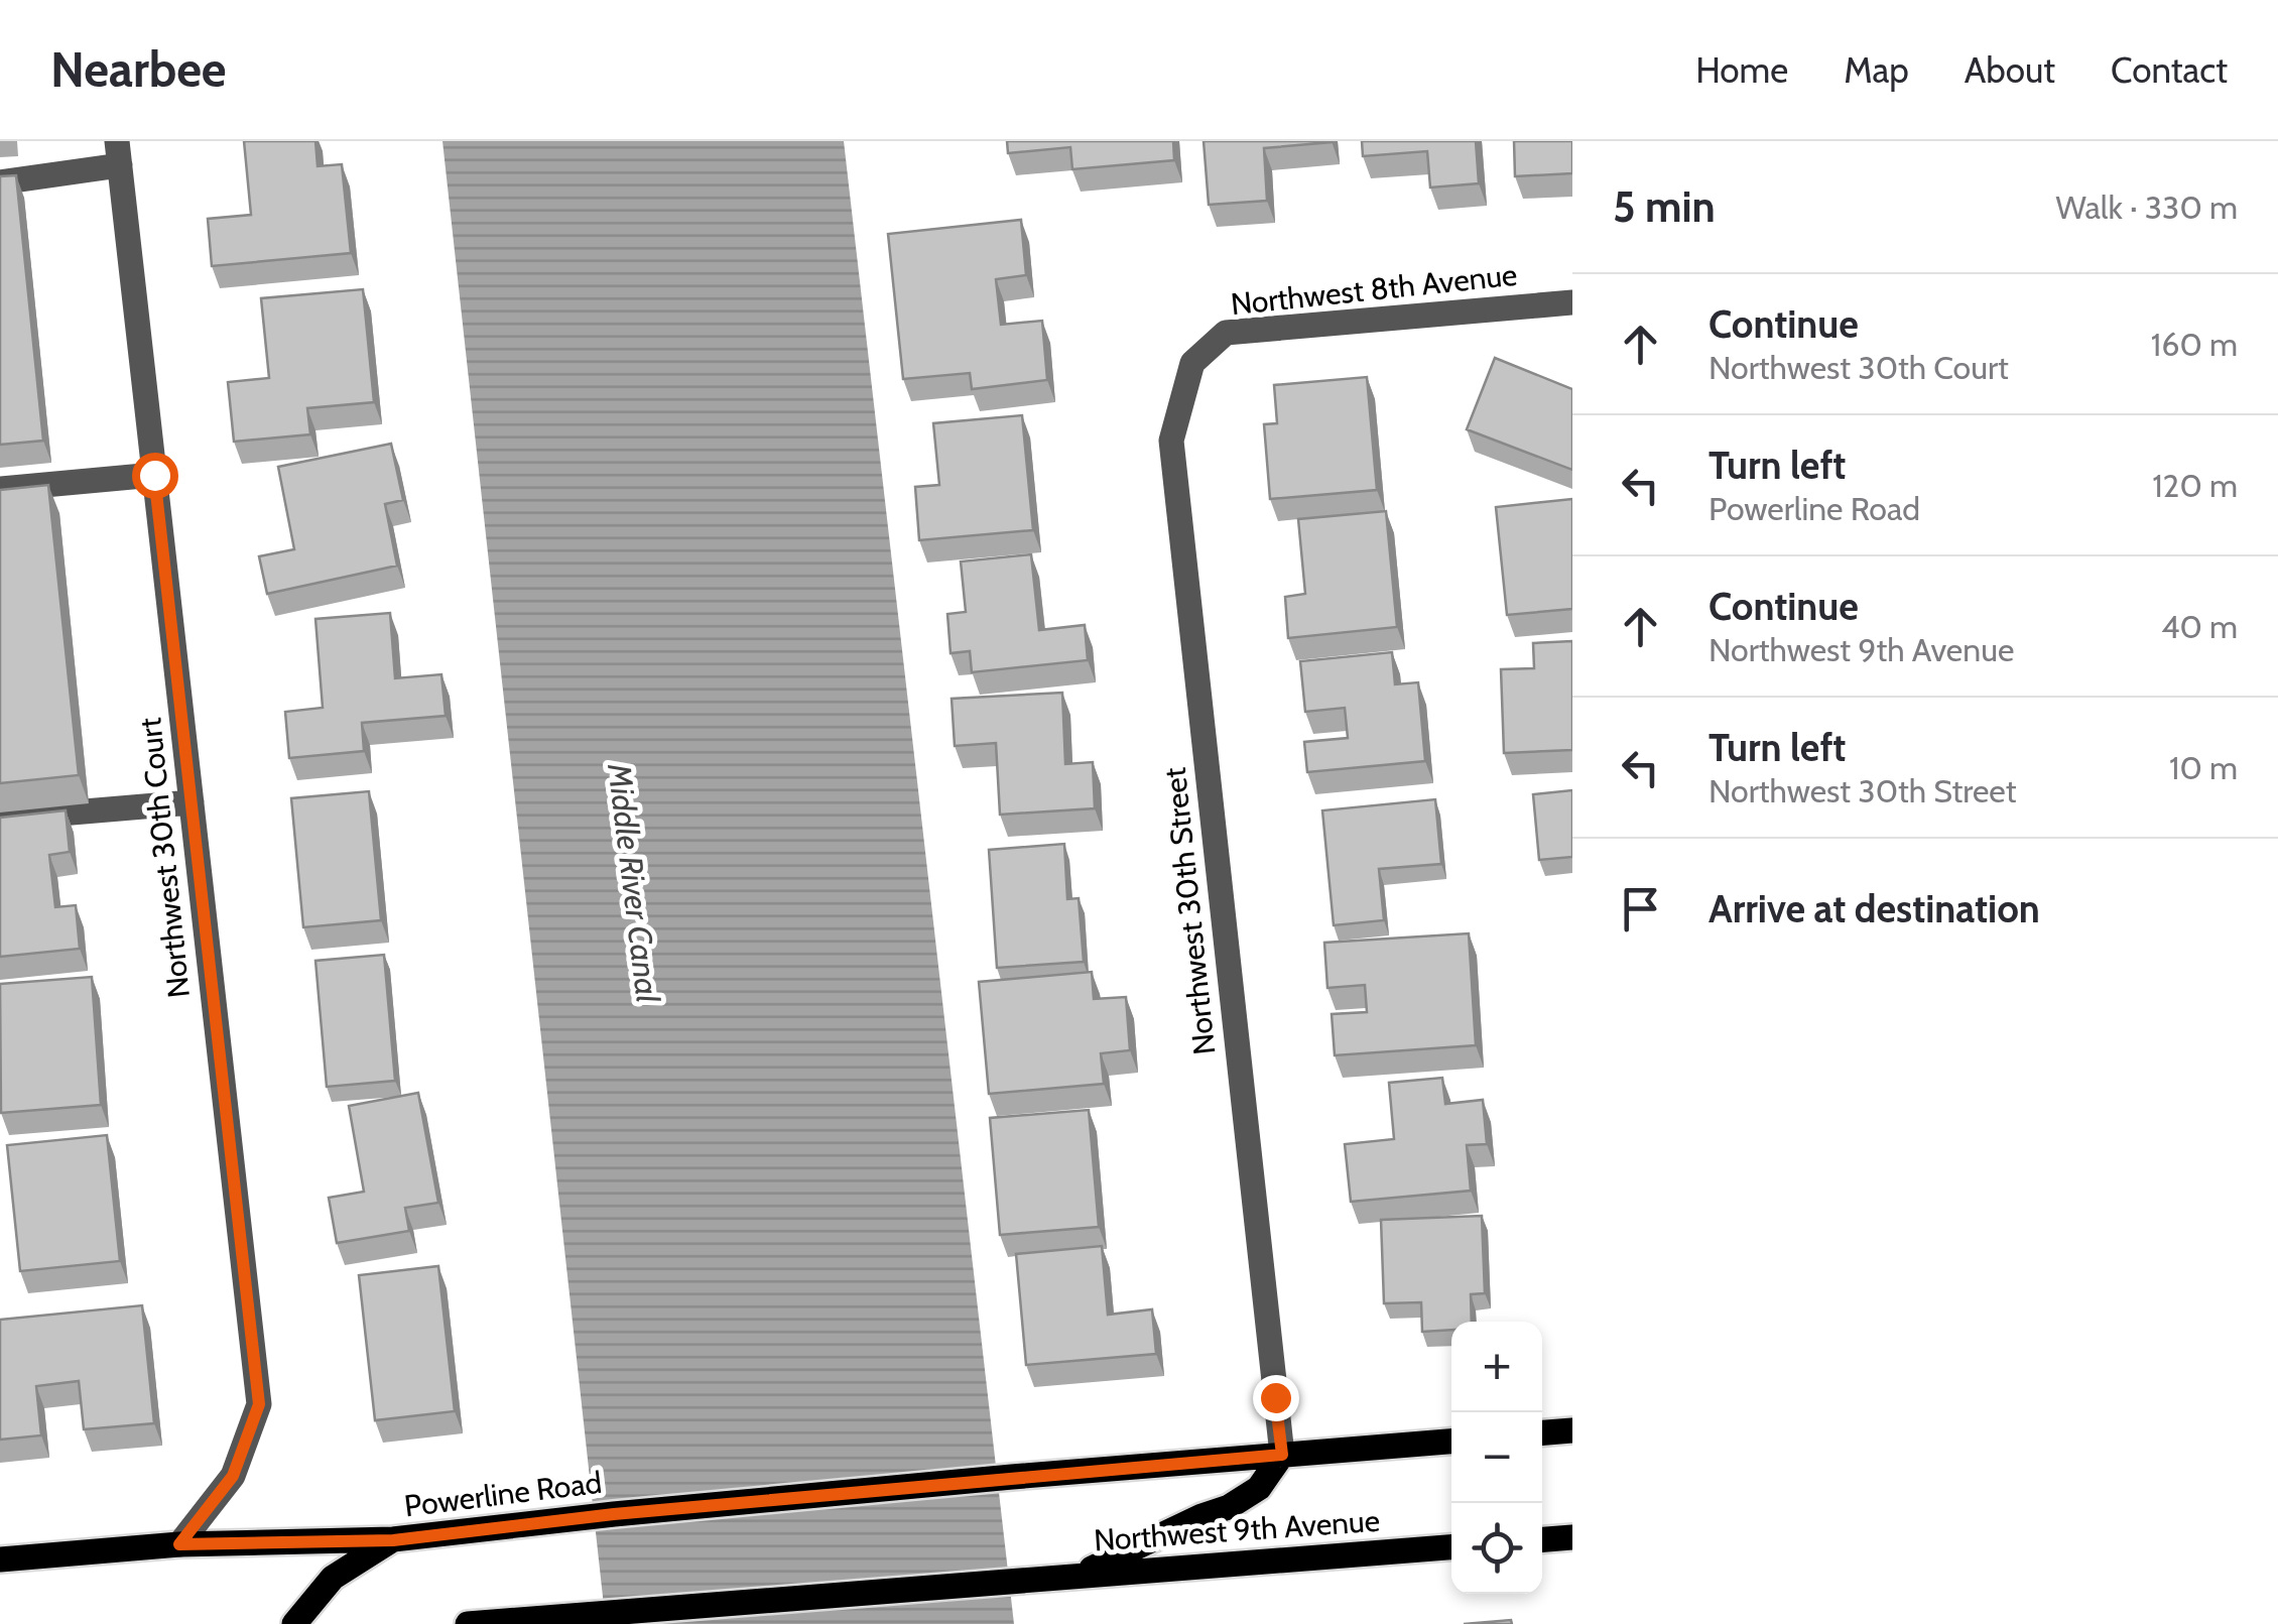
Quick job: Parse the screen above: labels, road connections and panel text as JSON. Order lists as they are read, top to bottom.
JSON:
{
  "streets": {
    "main road": ["Powerline Road", "Northwest 9th Avenue"],
    "street": ["Northwest 8th Avenue", "Northwest 30th Court", "Northwest 30th Street"]
  },
  "crossings": [
    ["Northwest 8th Avenue", "Northwest 30th Street"],
    ["Northwest 30th Court", "Powerline Road"],
    ["Northwest 30th Street", "Powerline Road"]
  ],
  "water": ["Middle River Canal"],
  "page": {
    "header": "Nearbee",
    "nav": [
      "Home",
      "Map",
      "About",
      "Contact"
    ],
    "heading": ["5 min", "Walk · 330 m"],
    "list": [
      ["Continue", "Northwest 30th Court", "160 m"],
      ["Turn left", "Powerline Road", "120 m"],
      ["Continue", "Northwest 9th Avenue", "40 m"],
      ["Turn left", "Northwest 30th Street", "10 m"],
      "Arrive at destination"
    ],
    "map_buttons": ["+", "−"]
  }
}
